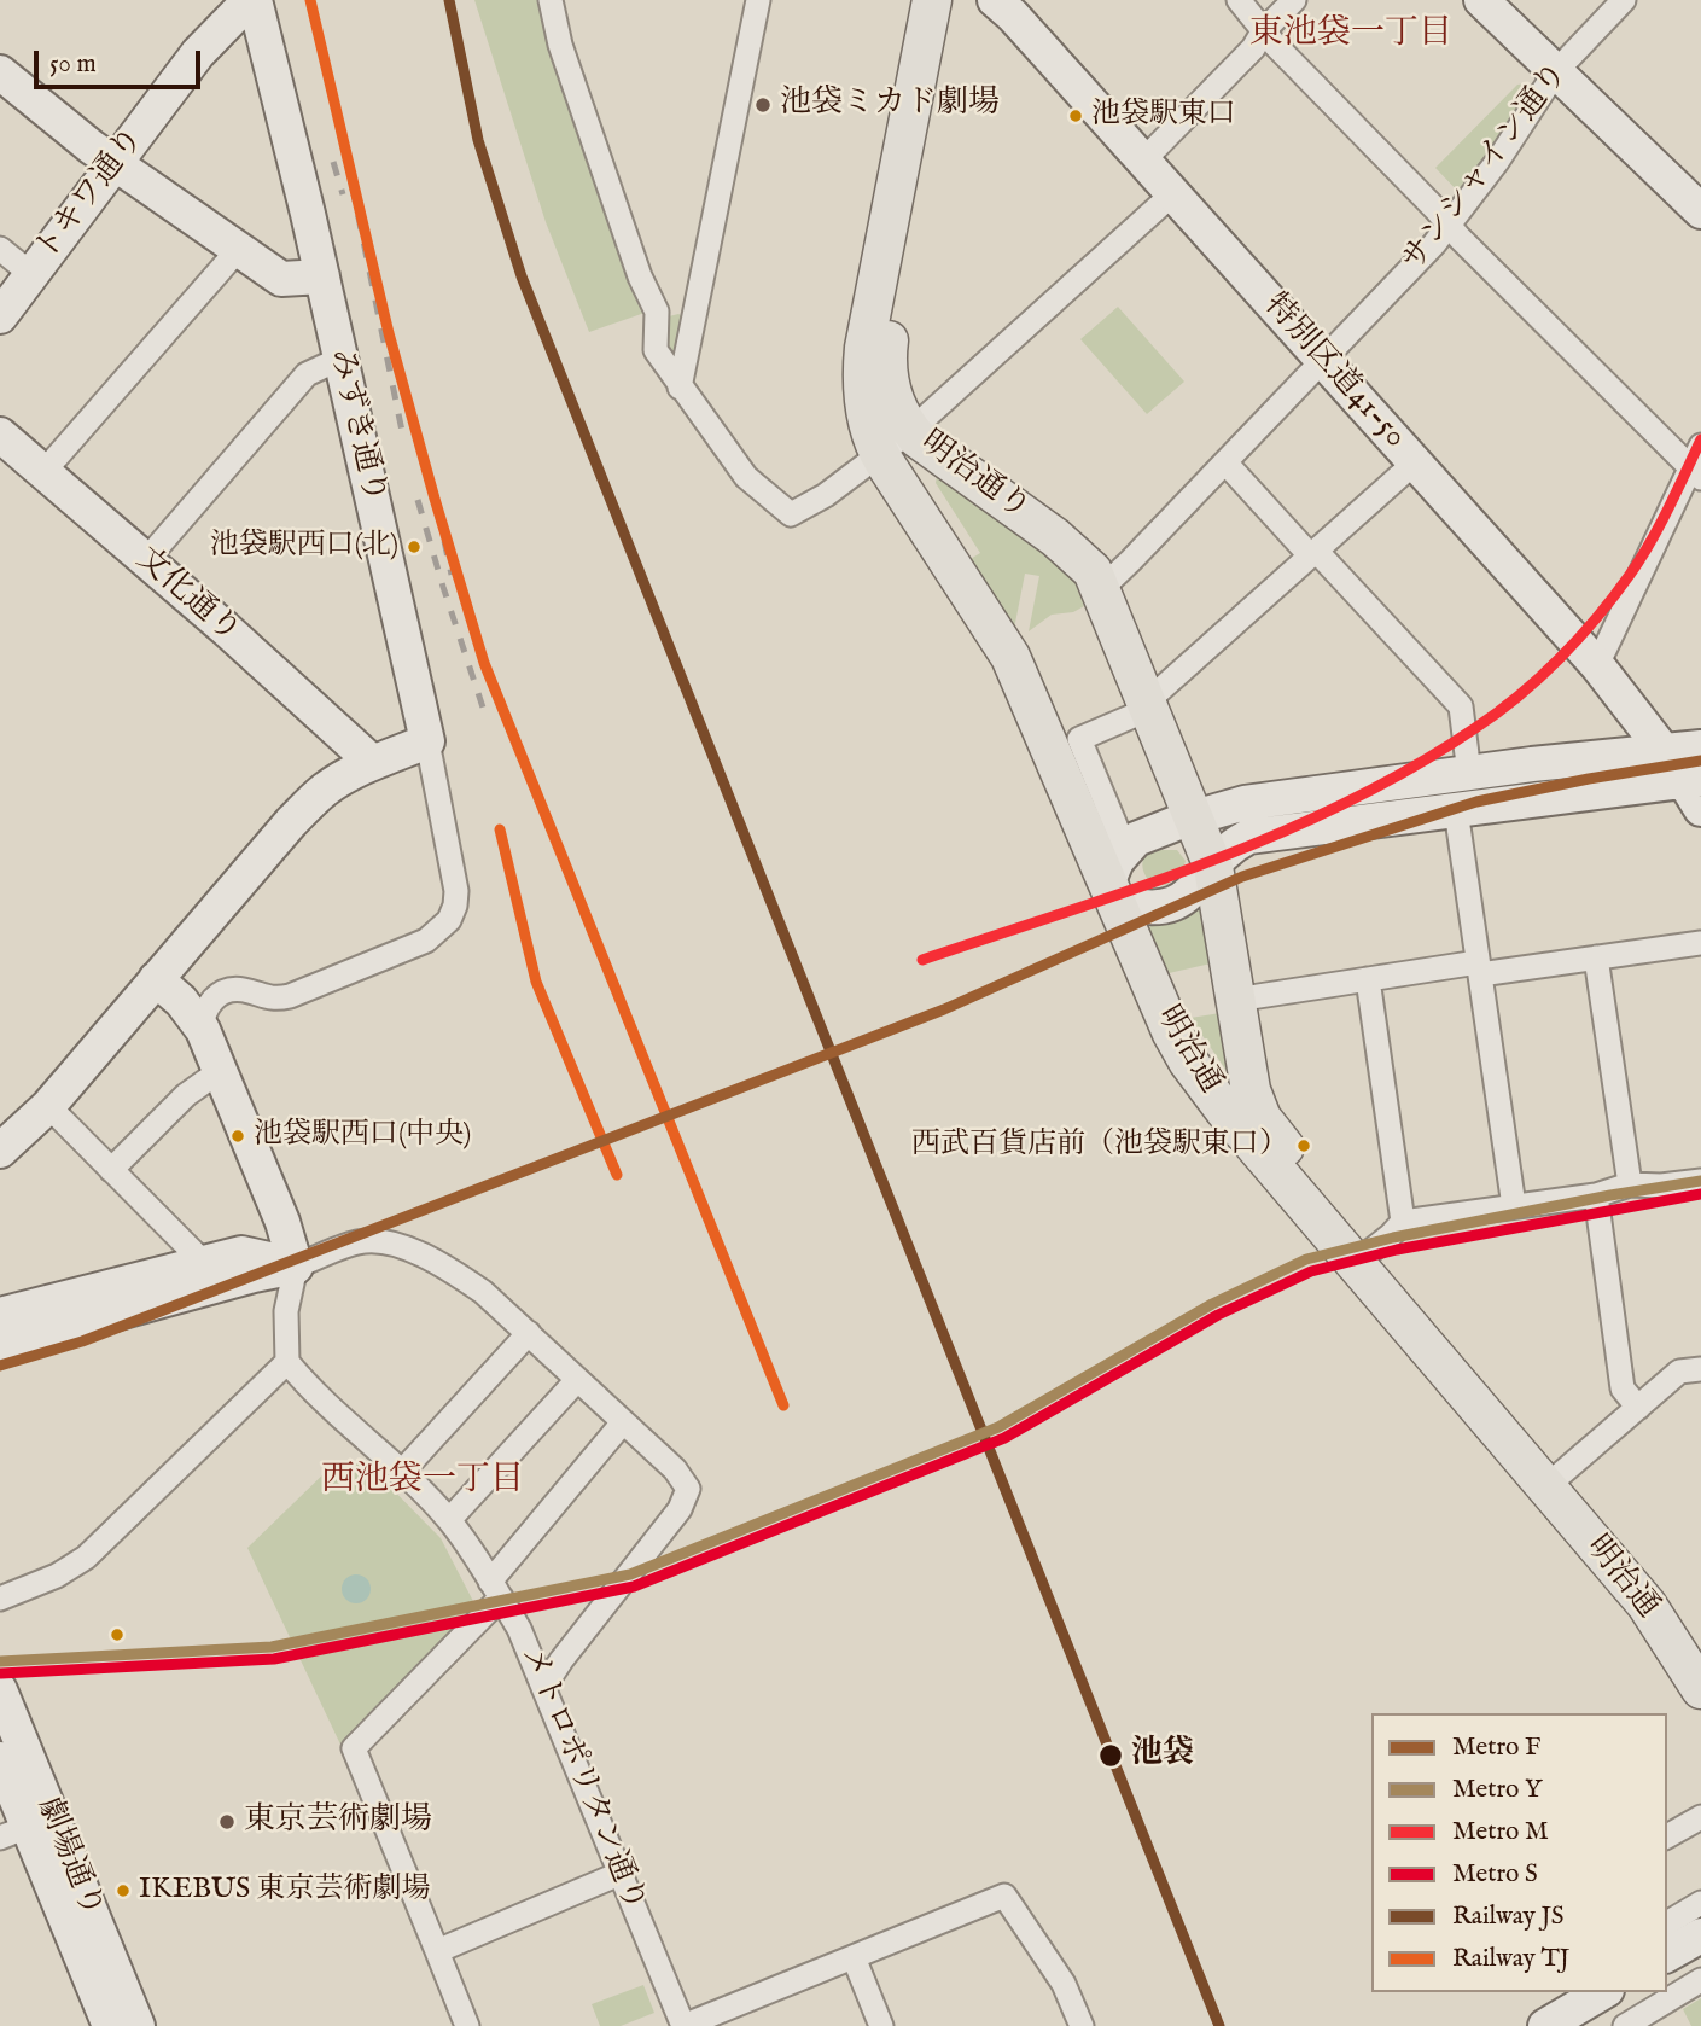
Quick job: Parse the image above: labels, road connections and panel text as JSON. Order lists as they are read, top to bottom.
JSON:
{
  "streets": {
    "main road": ["明治通り", "明治通"],
    "street": [
      "サンシャイン通り",
      "トキワ通り",
      "特別区道41-50",
      "みずき通り",
      "文化通り",
      "メトロポリタン通り",
      "劇場通り"
    ]
  },
  "crossings": [
    ["サンシャイン通り", "特別区道41-50"],
    ["サンシャイン通り", "明治通り"],
    ["トキワ通り", "みずき通り"],
    ["明治通り", "明治通"]
  ],
  "districts": ["東池袋一丁目", "西池袋一丁目"],
  "places": [
    "池袋ミカド劇場",
    "池袋駅東口",
    "池袋駅西口(北)",
    "池袋駅西口(中央)",
    "西武百貨店前（池袋駅東口）",
    "池袋",
    "東京芸術劇場",
    "IKEBUS 東京芸術劇場"
  ],
  "lines": [
    "rail line JS",
    "rail line TJ",
    "metro line M",
    "metro line F",
    "metro line Y",
    "metro line S"
  ],
  "legend": [
    "Metro F",
    "Metro Y",
    "Metro M",
    "Metro S",
    "Railway JS",
    "Railway TJ"
  ],
  "scale_bar": "50 m"
}
